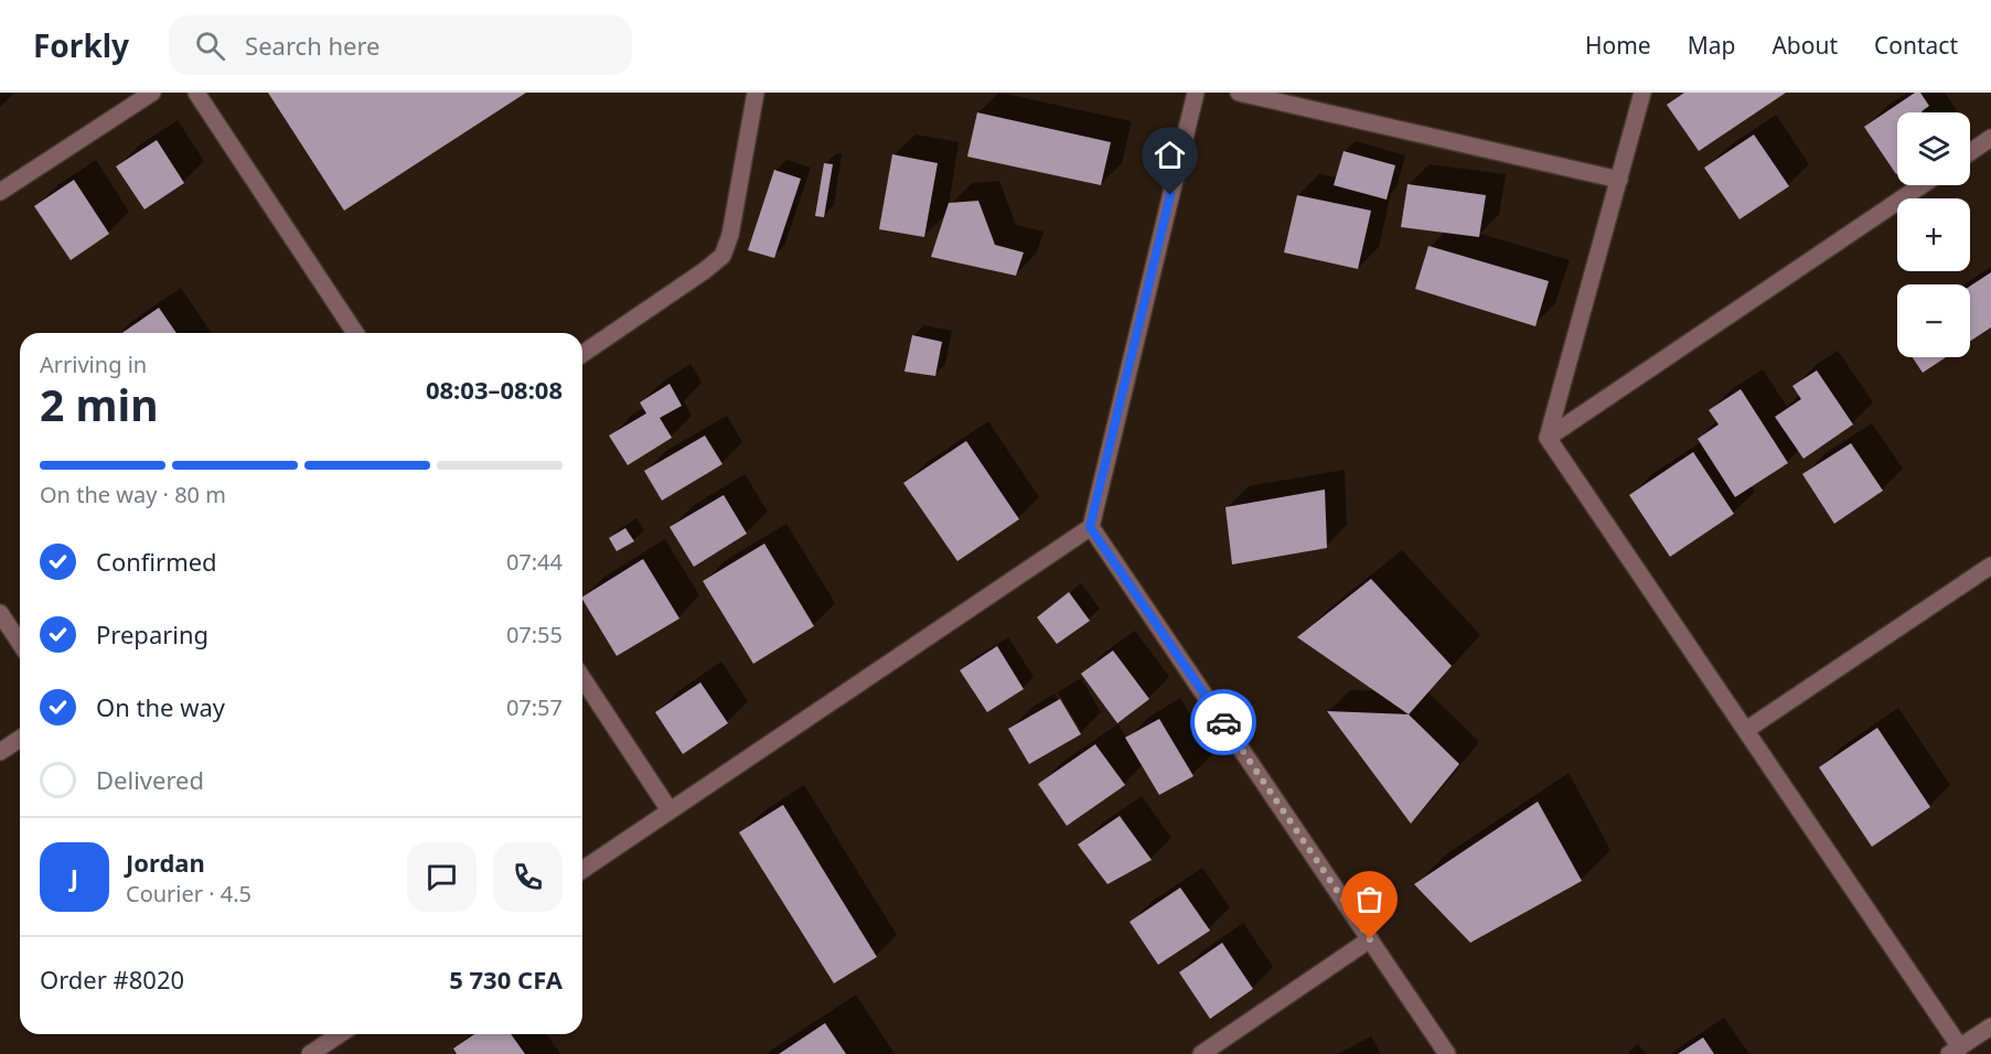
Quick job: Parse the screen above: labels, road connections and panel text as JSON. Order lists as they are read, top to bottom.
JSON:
{
  "page": {
    "header": "Forkly",
    "search": "Search here",
    "nav": [
      "Home",
      "Map",
      "About",
      "Contact"
    ],
    "map_buttons": ["+", "−"],
    "heading": ["2 min", "Arriving in", "08:03–08:08"],
    "panel": [
      "Jordan",
      "Courier · 4.5",
      "Order #8020",
      "5 730 CFA"
    ],
    "bar": "On the way · 80 m",
    "list": [
      ["Confirmed", "07:44"],
      ["Preparing", "07:55"],
      ["On the way", "07:57"],
      "Delivered"
    ],
    "round": "J"
  }
}
